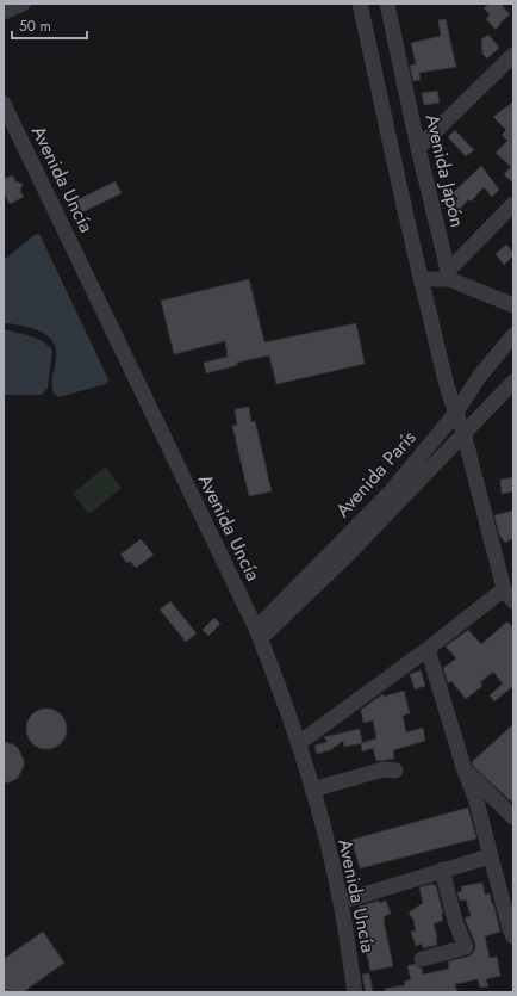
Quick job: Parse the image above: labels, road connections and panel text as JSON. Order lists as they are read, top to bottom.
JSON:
{
  "streets": {
    "street": ["Avenida Japón", "Avenida Uncía", "Avenida París"]
  },
  "crossings": [
    ["Avenida Uncía", "Avenida París"]
  ],
  "scale_bar": "50 m"
}
